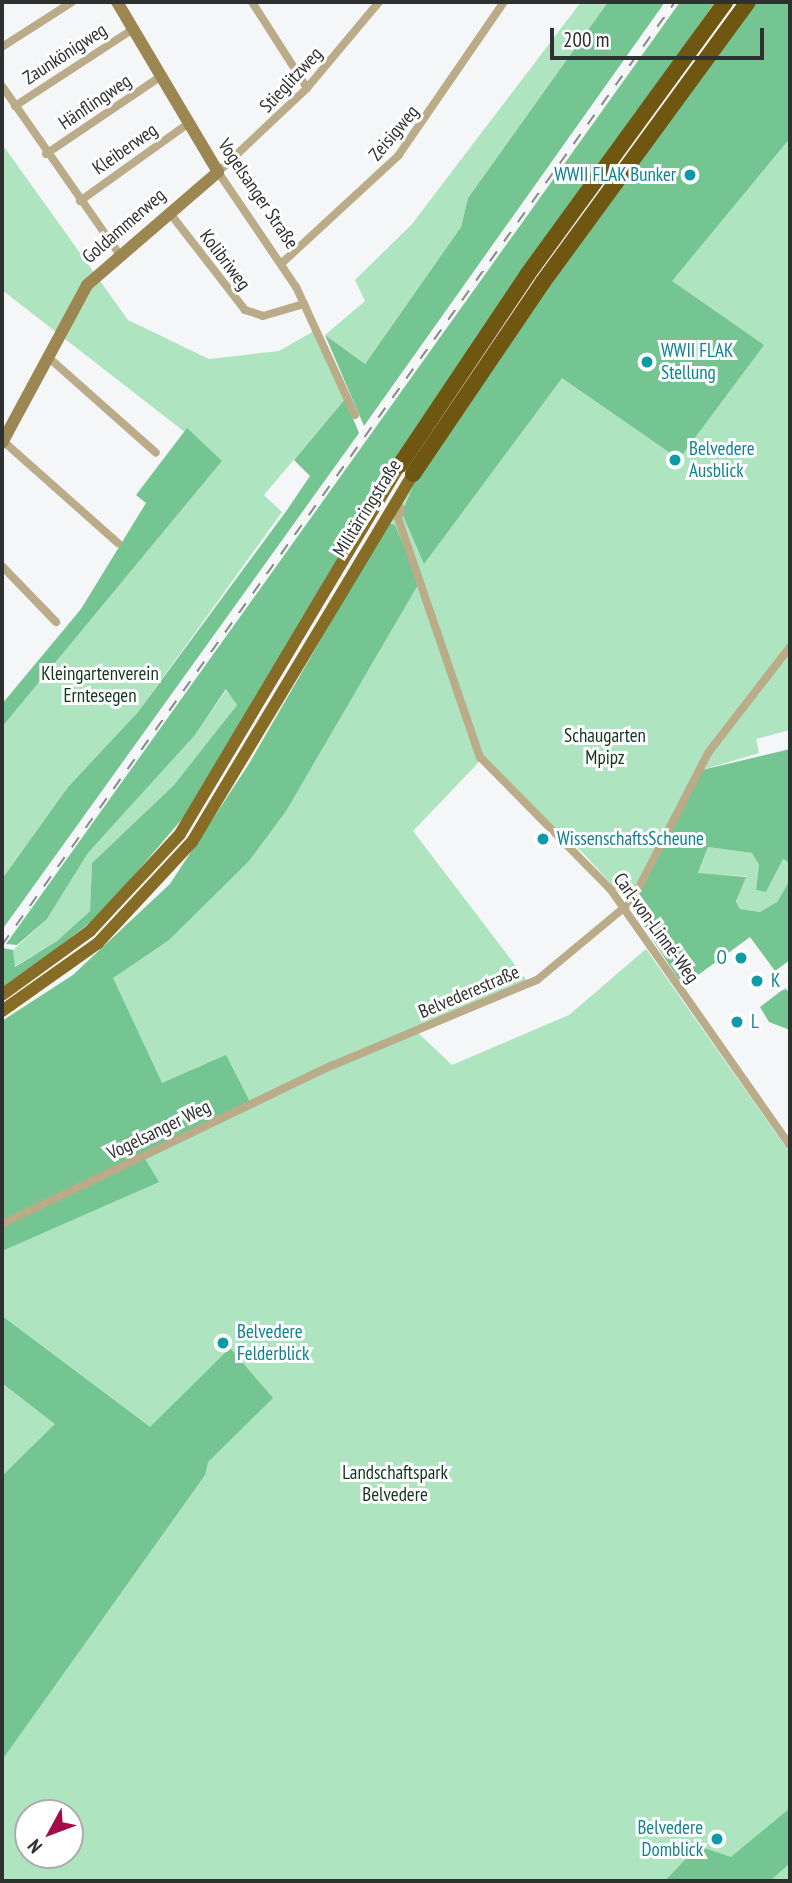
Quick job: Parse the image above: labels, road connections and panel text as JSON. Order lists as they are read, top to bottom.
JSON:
{
  "streets": {
    "highway": ["Militärringstraße"],
    "street": [
      "Zaunkönigweg",
      "Stieglitzweg",
      "Hänflingweg",
      "Zeisigweg",
      "Kleiberweg",
      "Vogelsanger Straße",
      "Goldammerweg",
      "Kolibriweg",
      "Carl-von-Linné-Weg",
      "Belvederestraße",
      "Vogelsanger Weg"
    ]
  },
  "crossings": [
    ["Zaunkönigweg", "Vogelsanger Straße"],
    ["Stieglitzweg", "Vogelsanger Straße"],
    ["Stieglitzweg", "Goldammerweg"],
    ["Hänflingweg", "Vogelsanger Straße"],
    ["Zeisigweg", "Vogelsanger Straße"],
    ["Kleiberweg", "Vogelsanger Straße"],
    ["Vogelsanger Straße", "Goldammerweg"],
    ["Vogelsanger Straße", "Kolibriweg"],
    ["Goldammerweg", "Kolibriweg"],
    ["Carl-von-Linné-Weg", "Belvederestraße"],
    ["Belvederestraße", "Vogelsanger Weg"]
  ],
  "parks": ["Kleingartenverein Erntesegen", "Schaugarten Mpipz", "Landschaftspark Belvedere"],
  "places": [
    "WWII FLAK Bunker",
    "WWII FLAK Stellung",
    "Belvedere Ausblick",
    "WissenschaftsScheune",
    "O",
    "K",
    "L",
    "Belvedere Felderblick",
    "Belvedere Domblick"
  ],
  "scale_bar": "200 m",
  "north": "bottom left"
}
